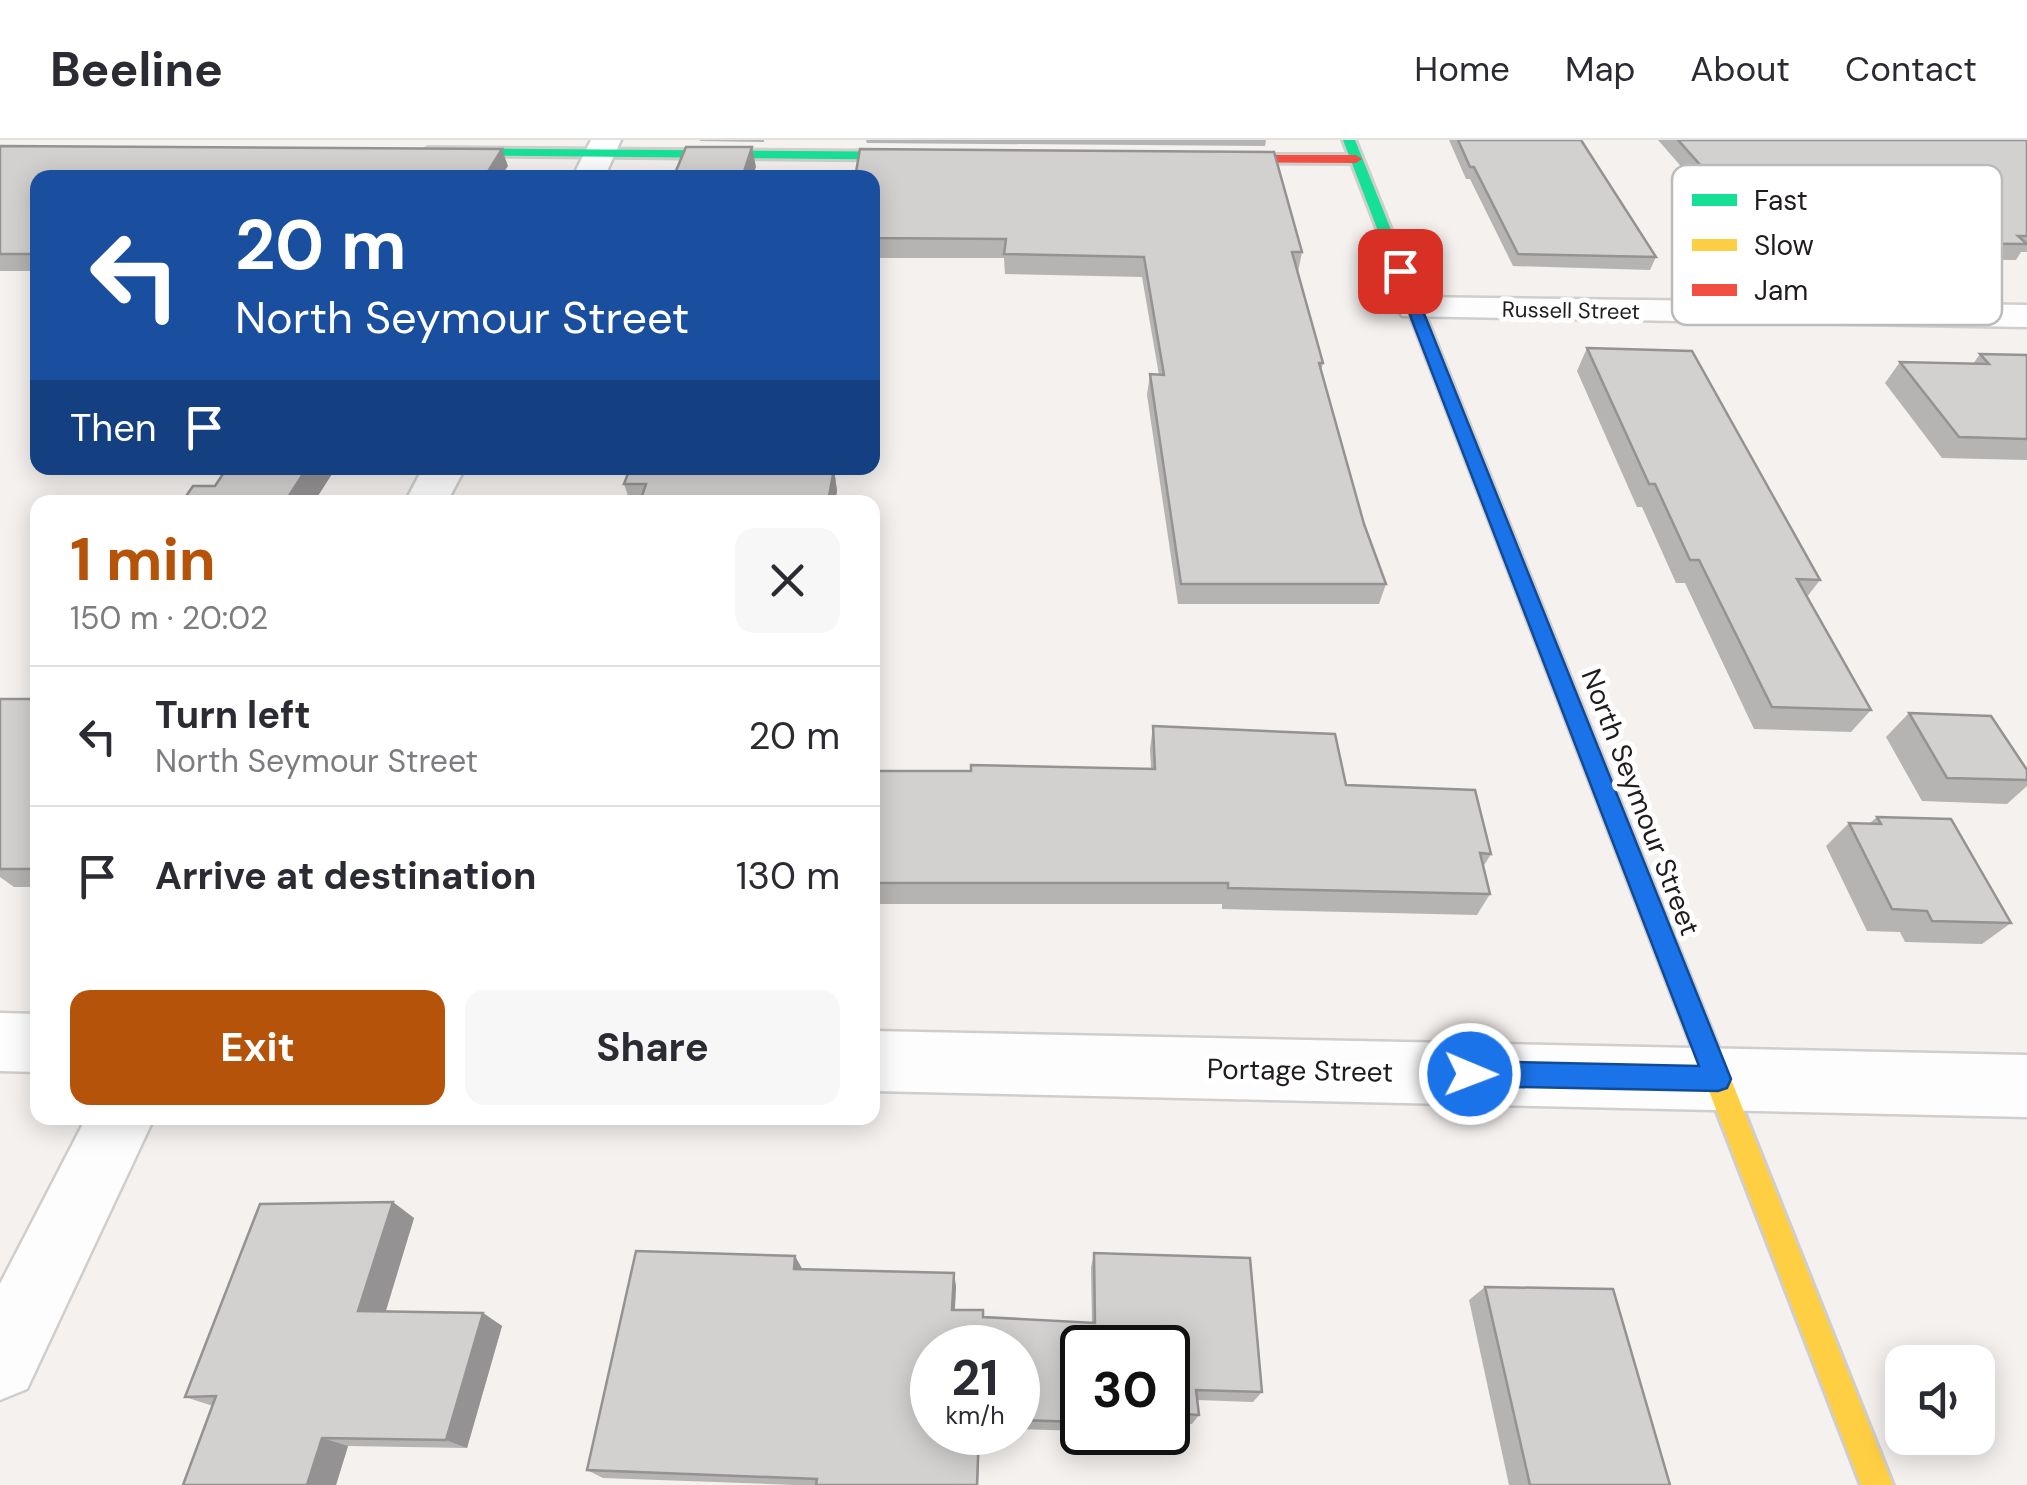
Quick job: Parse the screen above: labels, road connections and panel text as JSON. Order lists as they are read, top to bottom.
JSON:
{
  "streets": {
    "street": ["Russell Street", "North Seymour Street", "Portage Street"]
  },
  "crossings": [
    ["Russell Street", "North Seymour Street"],
    ["North Seymour Street", "Portage Street"]
  ],
  "legend": ["Fast", "Slow", "Jam"],
  "page": {
    "header": "Beeline",
    "nav": [
      "Home",
      "Map",
      "About",
      "Contact"
    ],
    "turn": ["20 m", "North Seymour Street"],
    "then": "Then",
    "heading": ["1 min", "150 m · 20:02"],
    "list": [
      {
        "name": "Turn left",
        "note": "North Seymour Street",
        "value": "20 m"
      },
      {
        "name": "Arrive at destination",
        "value": "130 m"
      }
    ],
    "buttons": ["Exit", "Share"],
    "speed": "21 km/h",
    "limit": "30"
  }
}
